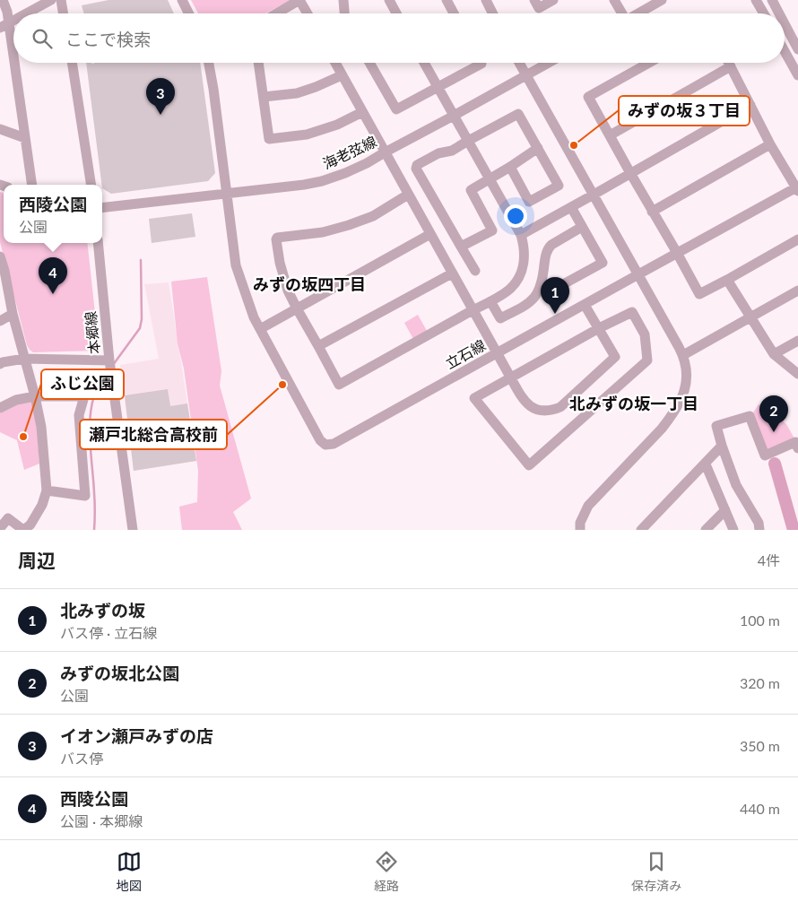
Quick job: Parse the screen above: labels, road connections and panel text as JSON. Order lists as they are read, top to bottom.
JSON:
{
  "streets": {
    "street": ["海老弦線", "本郷線", "立石線"]
  },
  "crossings": [
    ["海老弦線", "立石線"]
  ],
  "districts": ["みずの坂四丁目", "北みずの坂一丁目"],
  "places": ["みずの坂３丁目", "瀬戸北総合高校前", "ふじ公園"],
  "page": {
    "search": "ここで検索",
    "pins": [
      "3",
      "4",
      "1",
      "2"
    ],
    "popup": ["西陵公園", "公園"],
    "heading": ["周辺", "4件"],
    "list": [
      {
        "mark": "1",
        "name": "北みずの坂",
        "note": "バス停 · 立石線",
        "value": "100 m"
      },
      {
        "mark": "2",
        "name": "みずの坂北公園",
        "note": "公園",
        "value": "320 m"
      },
      {
        "mark": "3",
        "name": "イオン瀬戸みずの店",
        "note": "バス停",
        "value": "350 m"
      },
      {
        "mark": "4",
        "name": "西陵公園",
        "note": "公園 · 本郷線",
        "value": "440 m"
      }
    ],
    "nav": ["地図", "経路", "保存済み"]
  }
}
